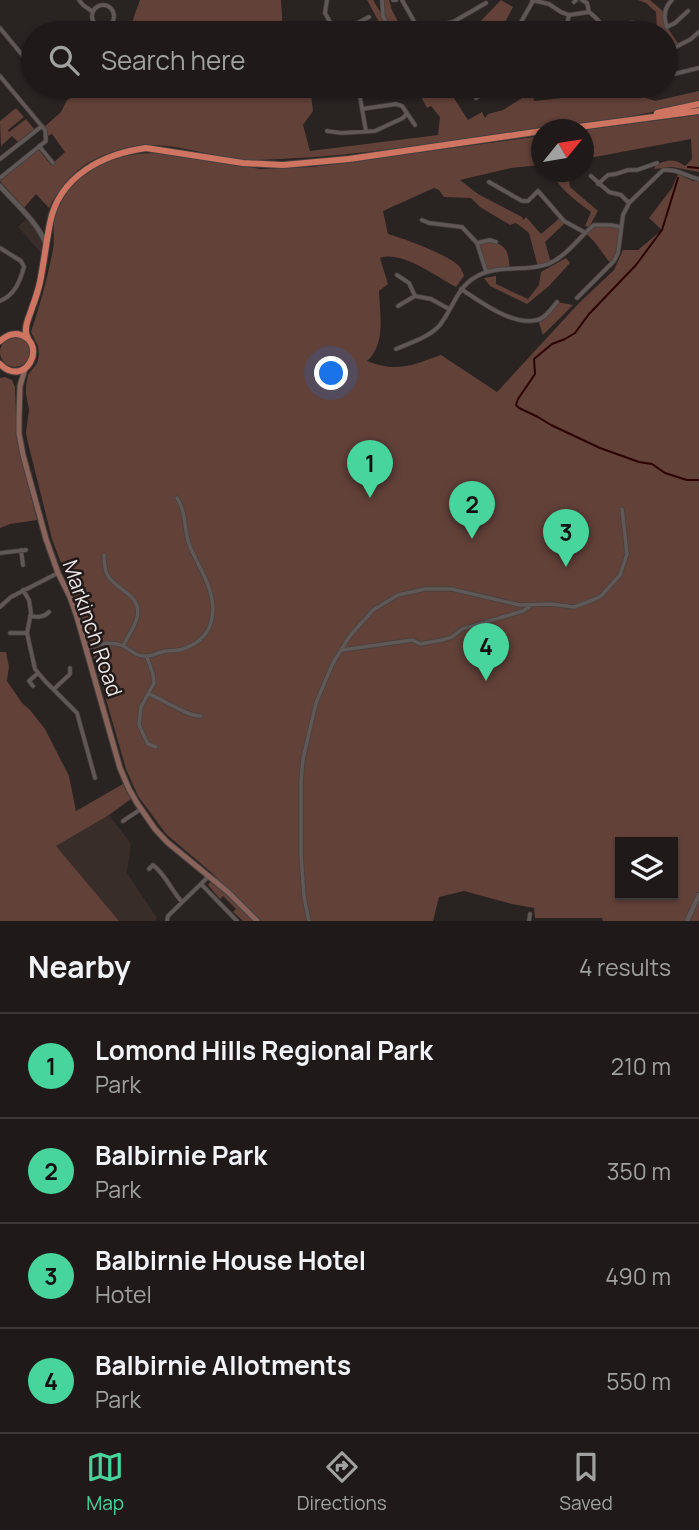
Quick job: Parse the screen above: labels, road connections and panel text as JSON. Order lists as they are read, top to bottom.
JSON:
{
  "streets": {
    "main road": ["Markinch Road"]
  },
  "north": "top right",
  "page": {
    "search": "Search here",
    "pins": [
      "1",
      "2",
      "3",
      "4"
    ],
    "heading": ["Nearby", "4 results"],
    "list": [
      {
        "mark": "1",
        "name": "Lomond Hills Regional Park",
        "note": "Park",
        "value": "210 m"
      },
      {
        "mark": "2",
        "name": "Balbirnie Park",
        "note": "Park",
        "value": "350 m"
      },
      {
        "mark": "3",
        "name": "Balbirnie House Hotel",
        "note": "Hotel",
        "value": "490 m"
      },
      {
        "mark": "4",
        "name": "Balbirnie Allotments",
        "note": "Park",
        "value": "550 m"
      }
    ],
    "nav": ["Map", "Directions", "Saved"]
  }
}
